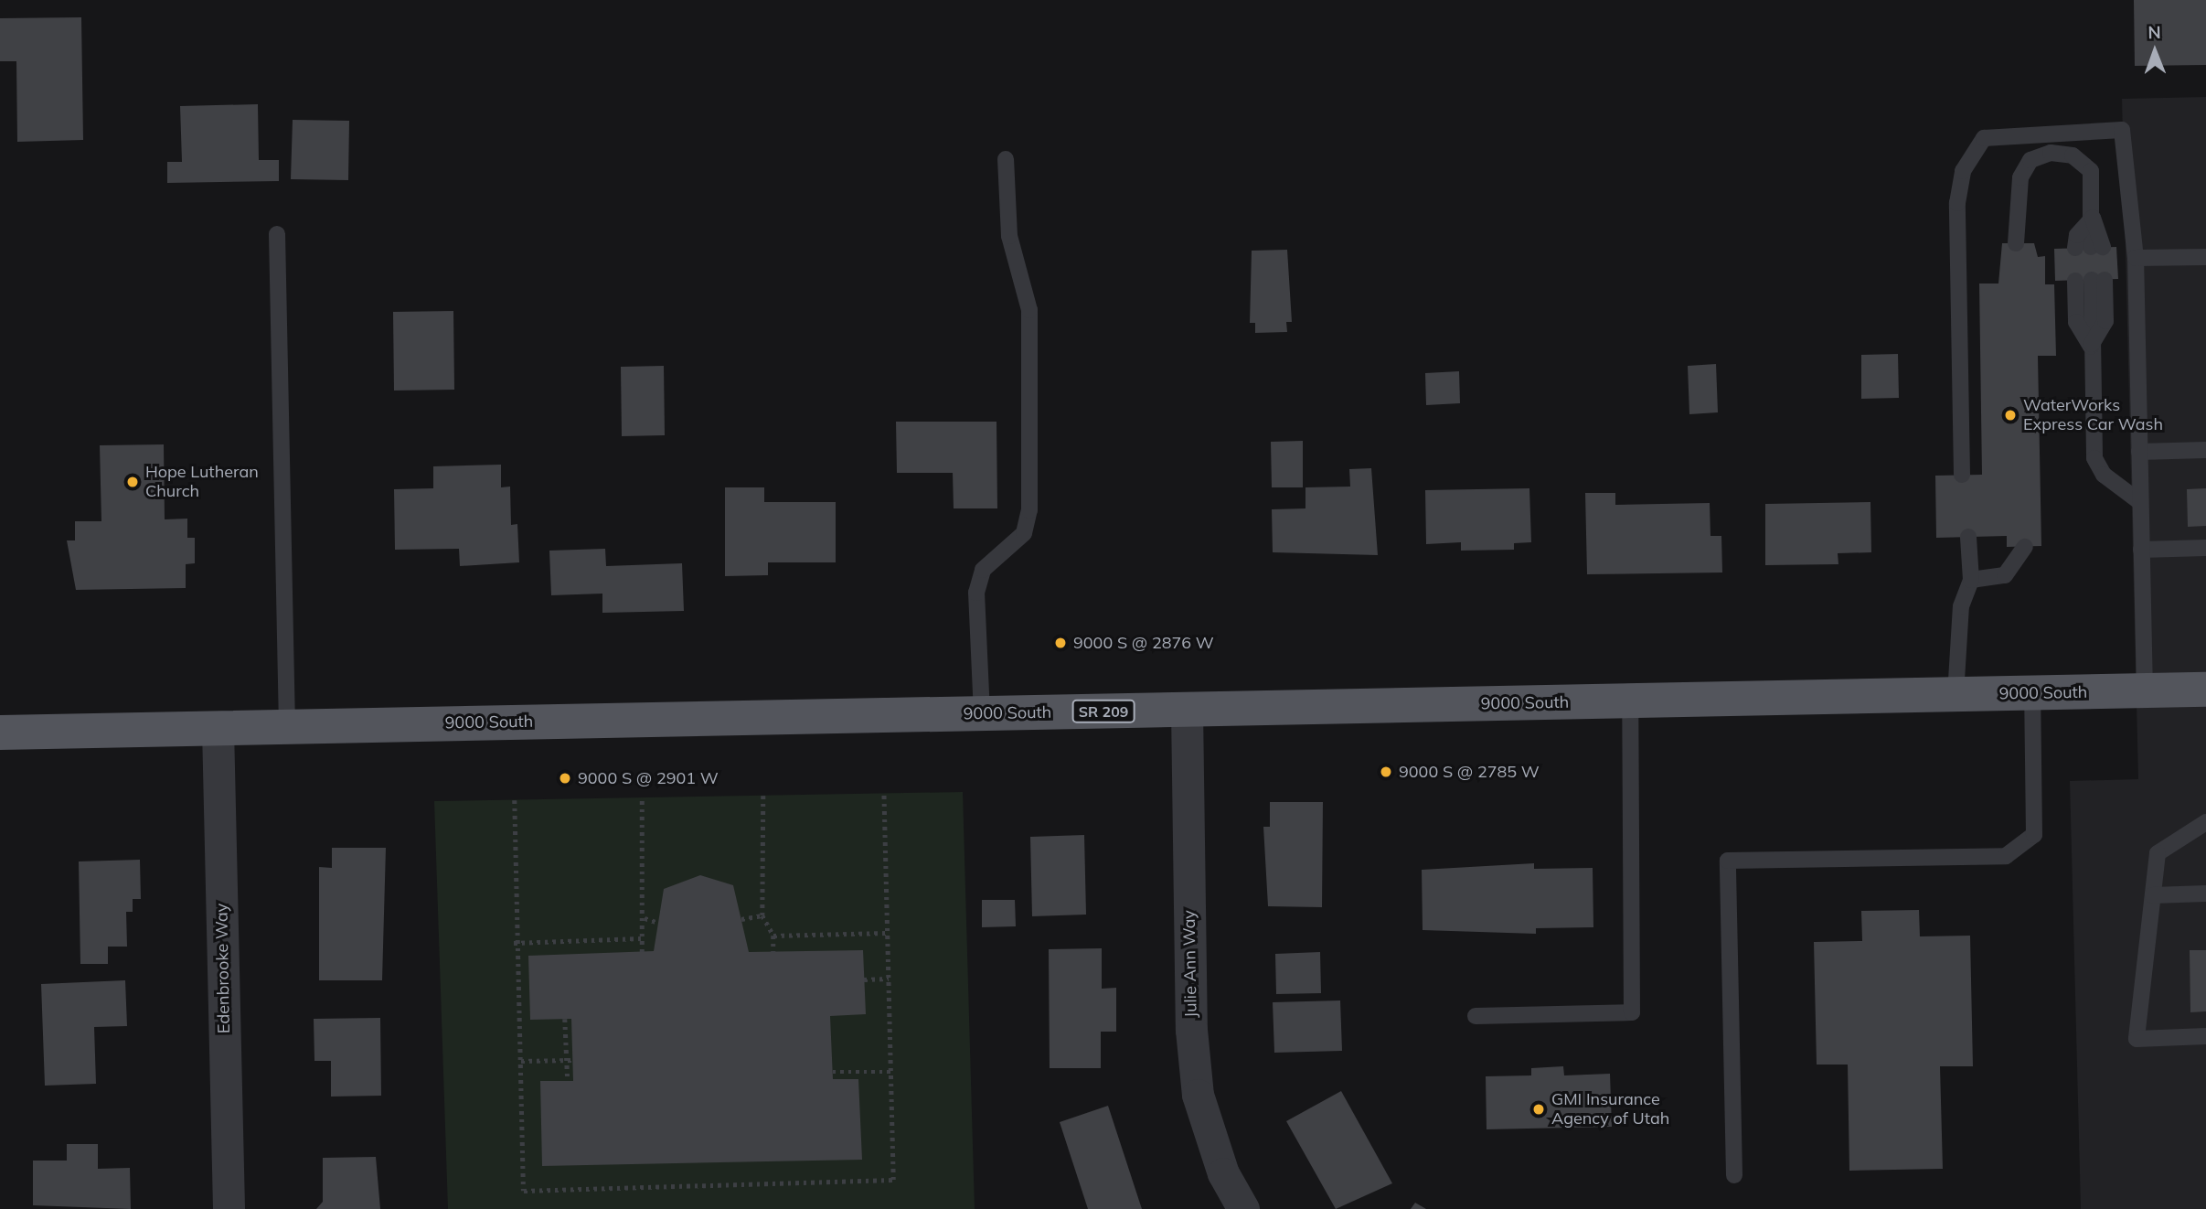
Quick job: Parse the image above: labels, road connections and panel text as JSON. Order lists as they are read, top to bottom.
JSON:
{
  "streets": {
    "main road": ["9000 South", "SR 209"],
    "street": ["Julie Ann Way", "Edenbrooke Way"]
  },
  "crossings": [
    ["9000 South", "Julie Ann Way"],
    ["9000 South", "Edenbrooke Way"]
  ],
  "places": [
    "WaterWorks Express Car Wash",
    "Hope Lutheran Church",
    "9000 S @ 2876 W",
    "9000 S @ 2785 W",
    "9000 S @ 2901 W",
    "GMI Insurance Agency of Utah"
  ],
  "north": "top"
}
